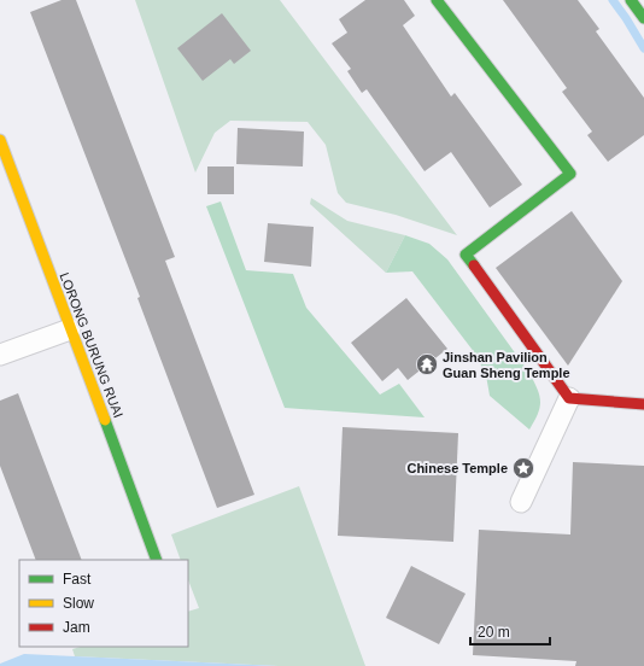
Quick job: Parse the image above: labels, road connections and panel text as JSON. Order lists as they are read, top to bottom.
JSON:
{
  "streets": {
    "street": ["LORONG BURUNG RUAI"]
  },
  "places": {
    "temple": ["Jinshan Pavilion Guan Sheng Temple"],
    "place": ["Chinese Temple"]
  },
  "legend": ["Fast", "Slow", "Jam"],
  "scale_bar": "20 m"
}
